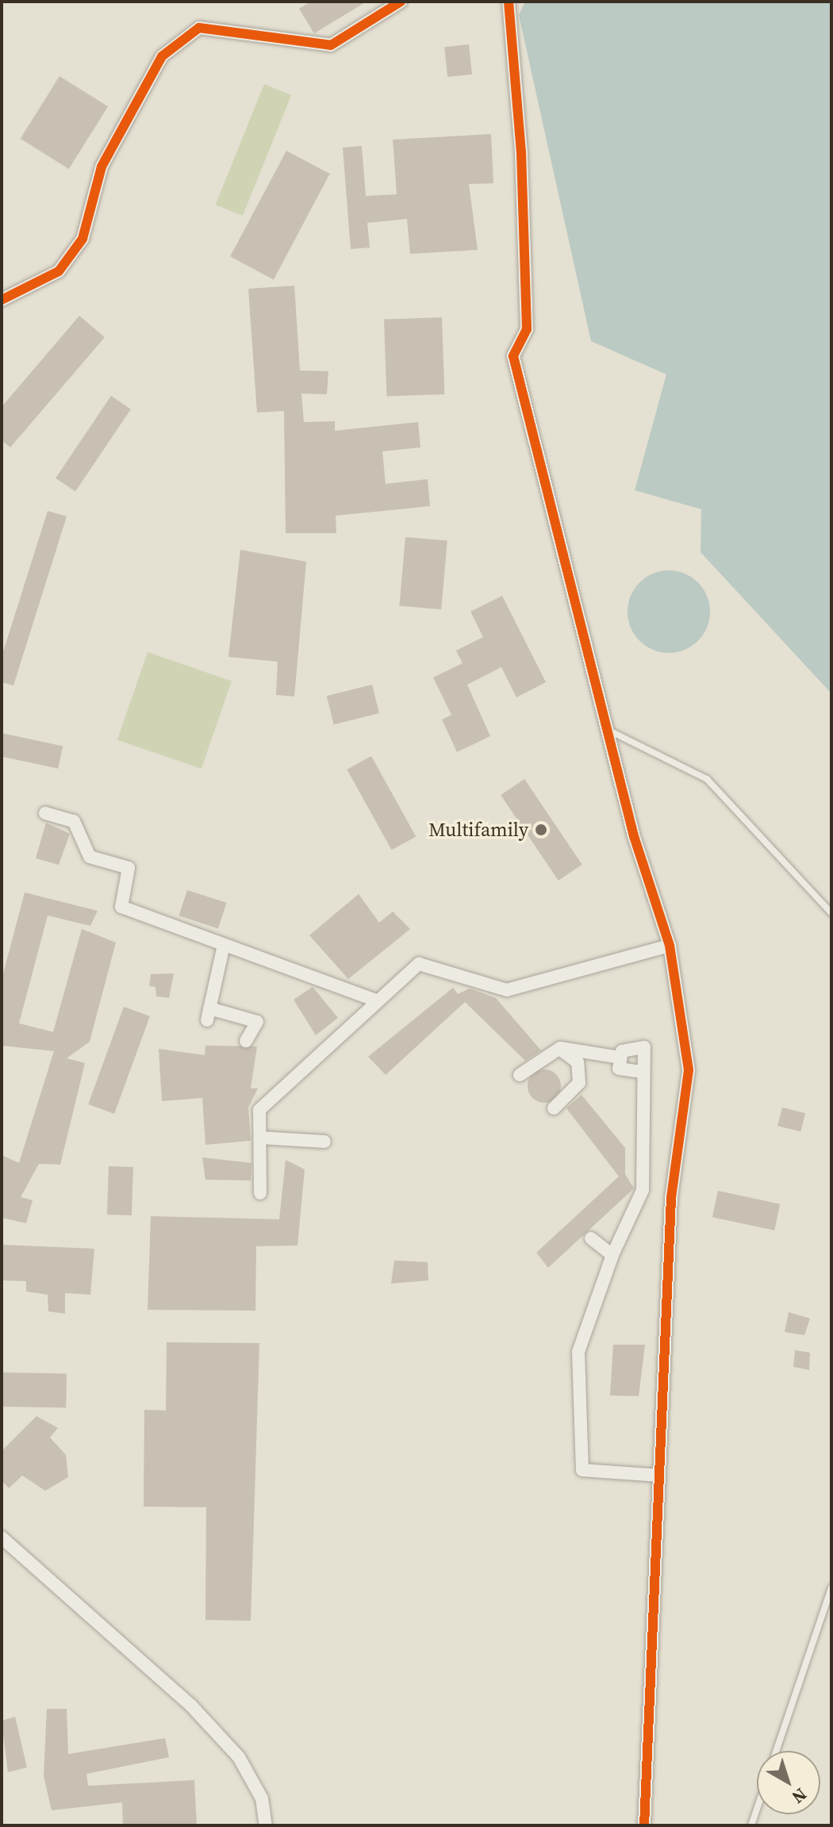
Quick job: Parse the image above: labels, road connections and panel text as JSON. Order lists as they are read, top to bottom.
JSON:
{
  "places": ["Multifamily"],
  "north": "bottom right"
}
